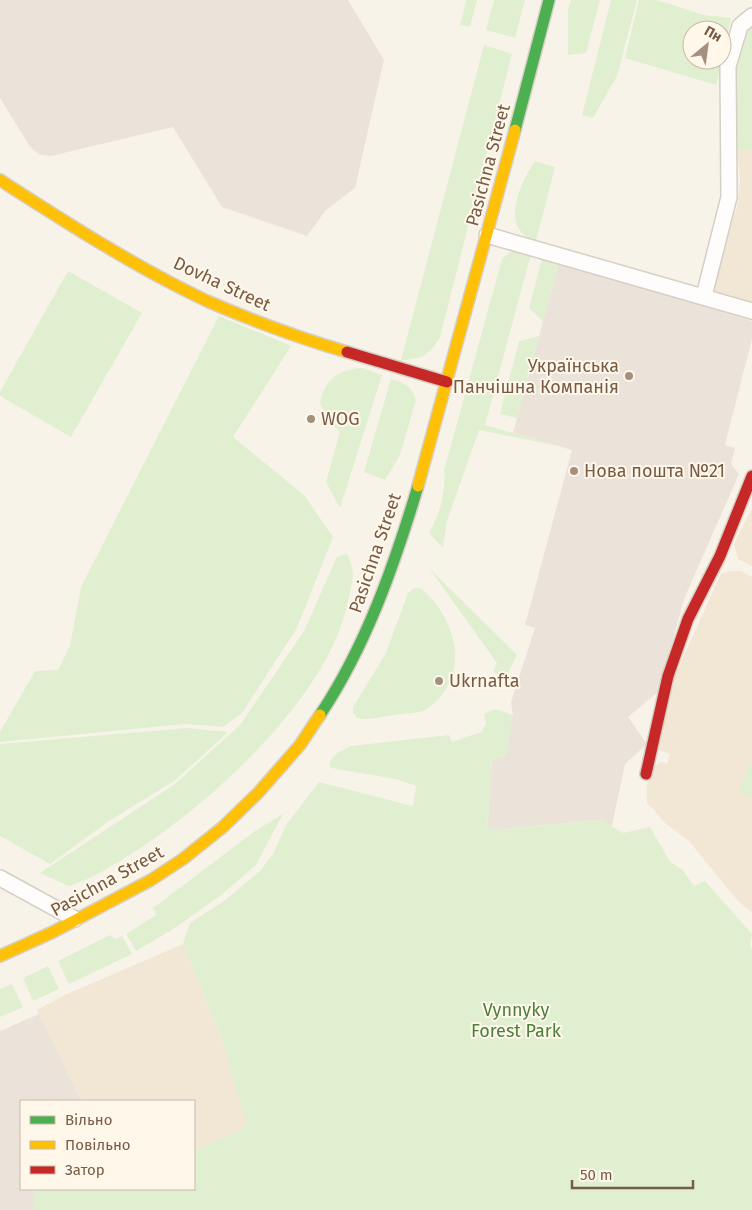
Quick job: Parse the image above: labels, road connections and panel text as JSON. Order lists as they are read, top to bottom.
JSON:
{
  "streets": {
    "main road": ["Pasichna Street", "Dovha Street"]
  },
  "crossings": [
    ["Pasichna Street", "Dovha Street"]
  ],
  "parks": ["Vynnyky Forest Park"],
  "places": [
    "Українська Панчішна Компанія",
    "WOG",
    "Нова пошта №21",
    "Ukrnafta"
  ],
  "legend": ["Вільно", "Повільно", "Затор"],
  "scale_bar": "50 m",
  "north": "top right"
}
